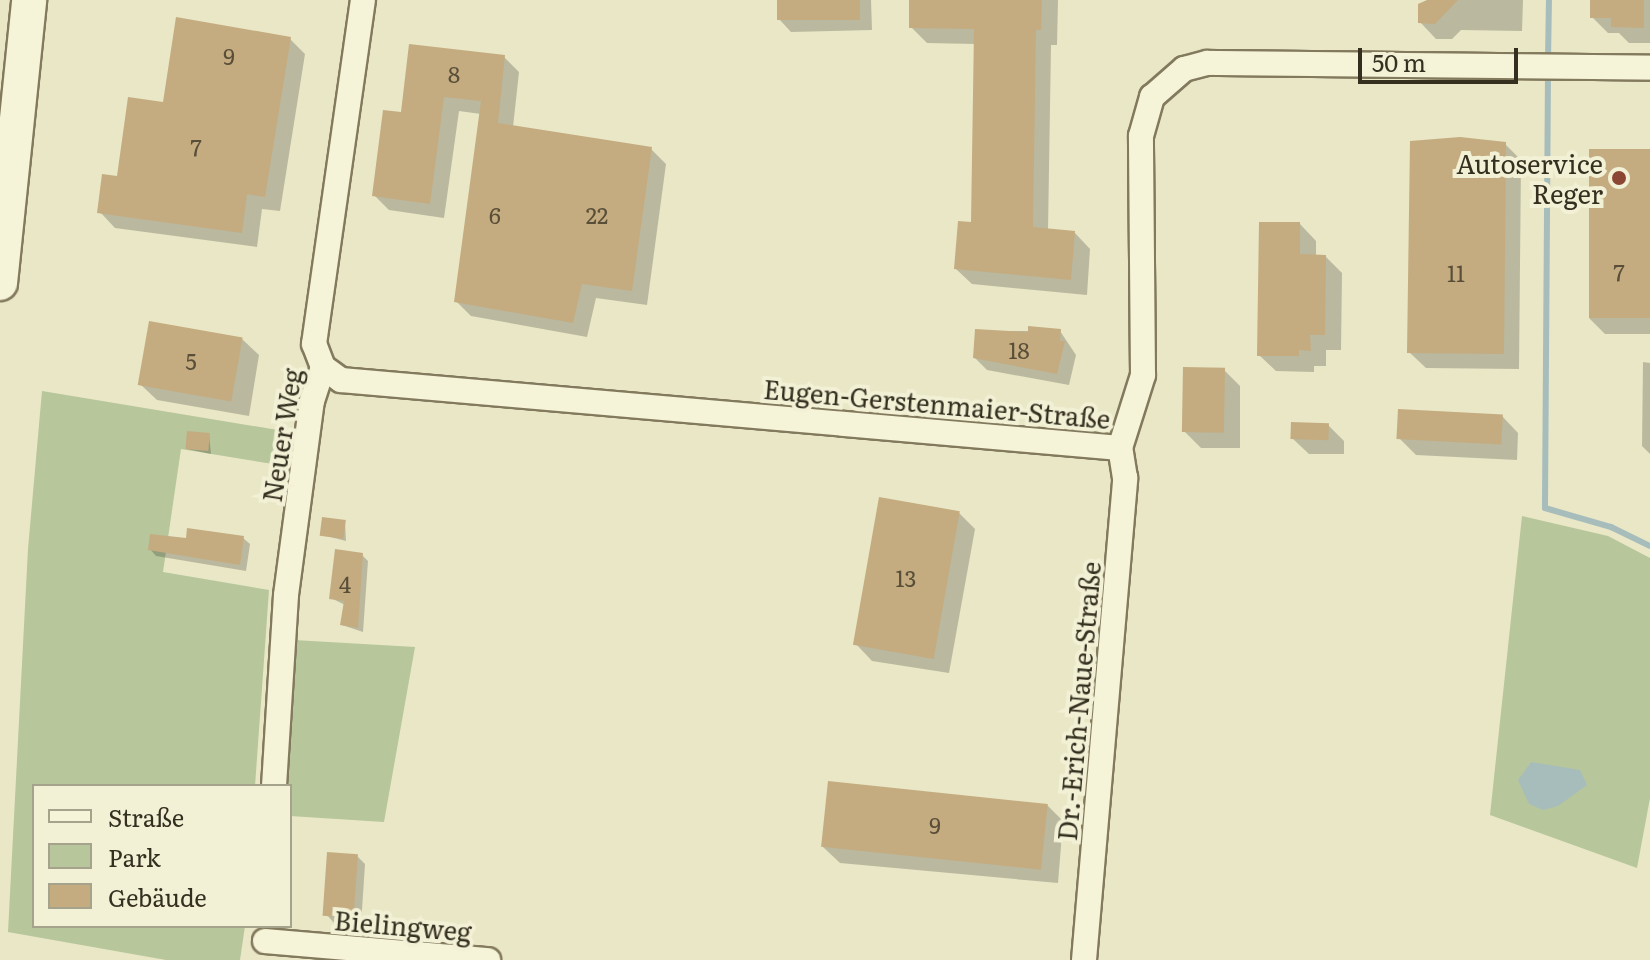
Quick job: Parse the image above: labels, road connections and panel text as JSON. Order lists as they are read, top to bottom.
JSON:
{
  "streets": {
    "street": [
      "Eugen-Gerstenmaier-Straße",
      "Neuer Weg",
      "Dr.-Erich-Naue-Straße",
      "Bielingweg"
    ]
  },
  "crossings": [
    ["Eugen-Gerstenmaier-Straße", "Neuer Weg"],
    ["Eugen-Gerstenmaier-Straße", "Dr.-Erich-Naue-Straße"]
  ],
  "places": ["Autoservice Reger"],
  "house_numbers": [
    "9",
    "8",
    "7",
    "6",
    "22",
    "7",
    "11",
    "18",
    "5",
    "13",
    "4",
    "9"
  ],
  "legend": ["Straße", "Park", "Gebäude"],
  "scale_bar": "50 m"
}
